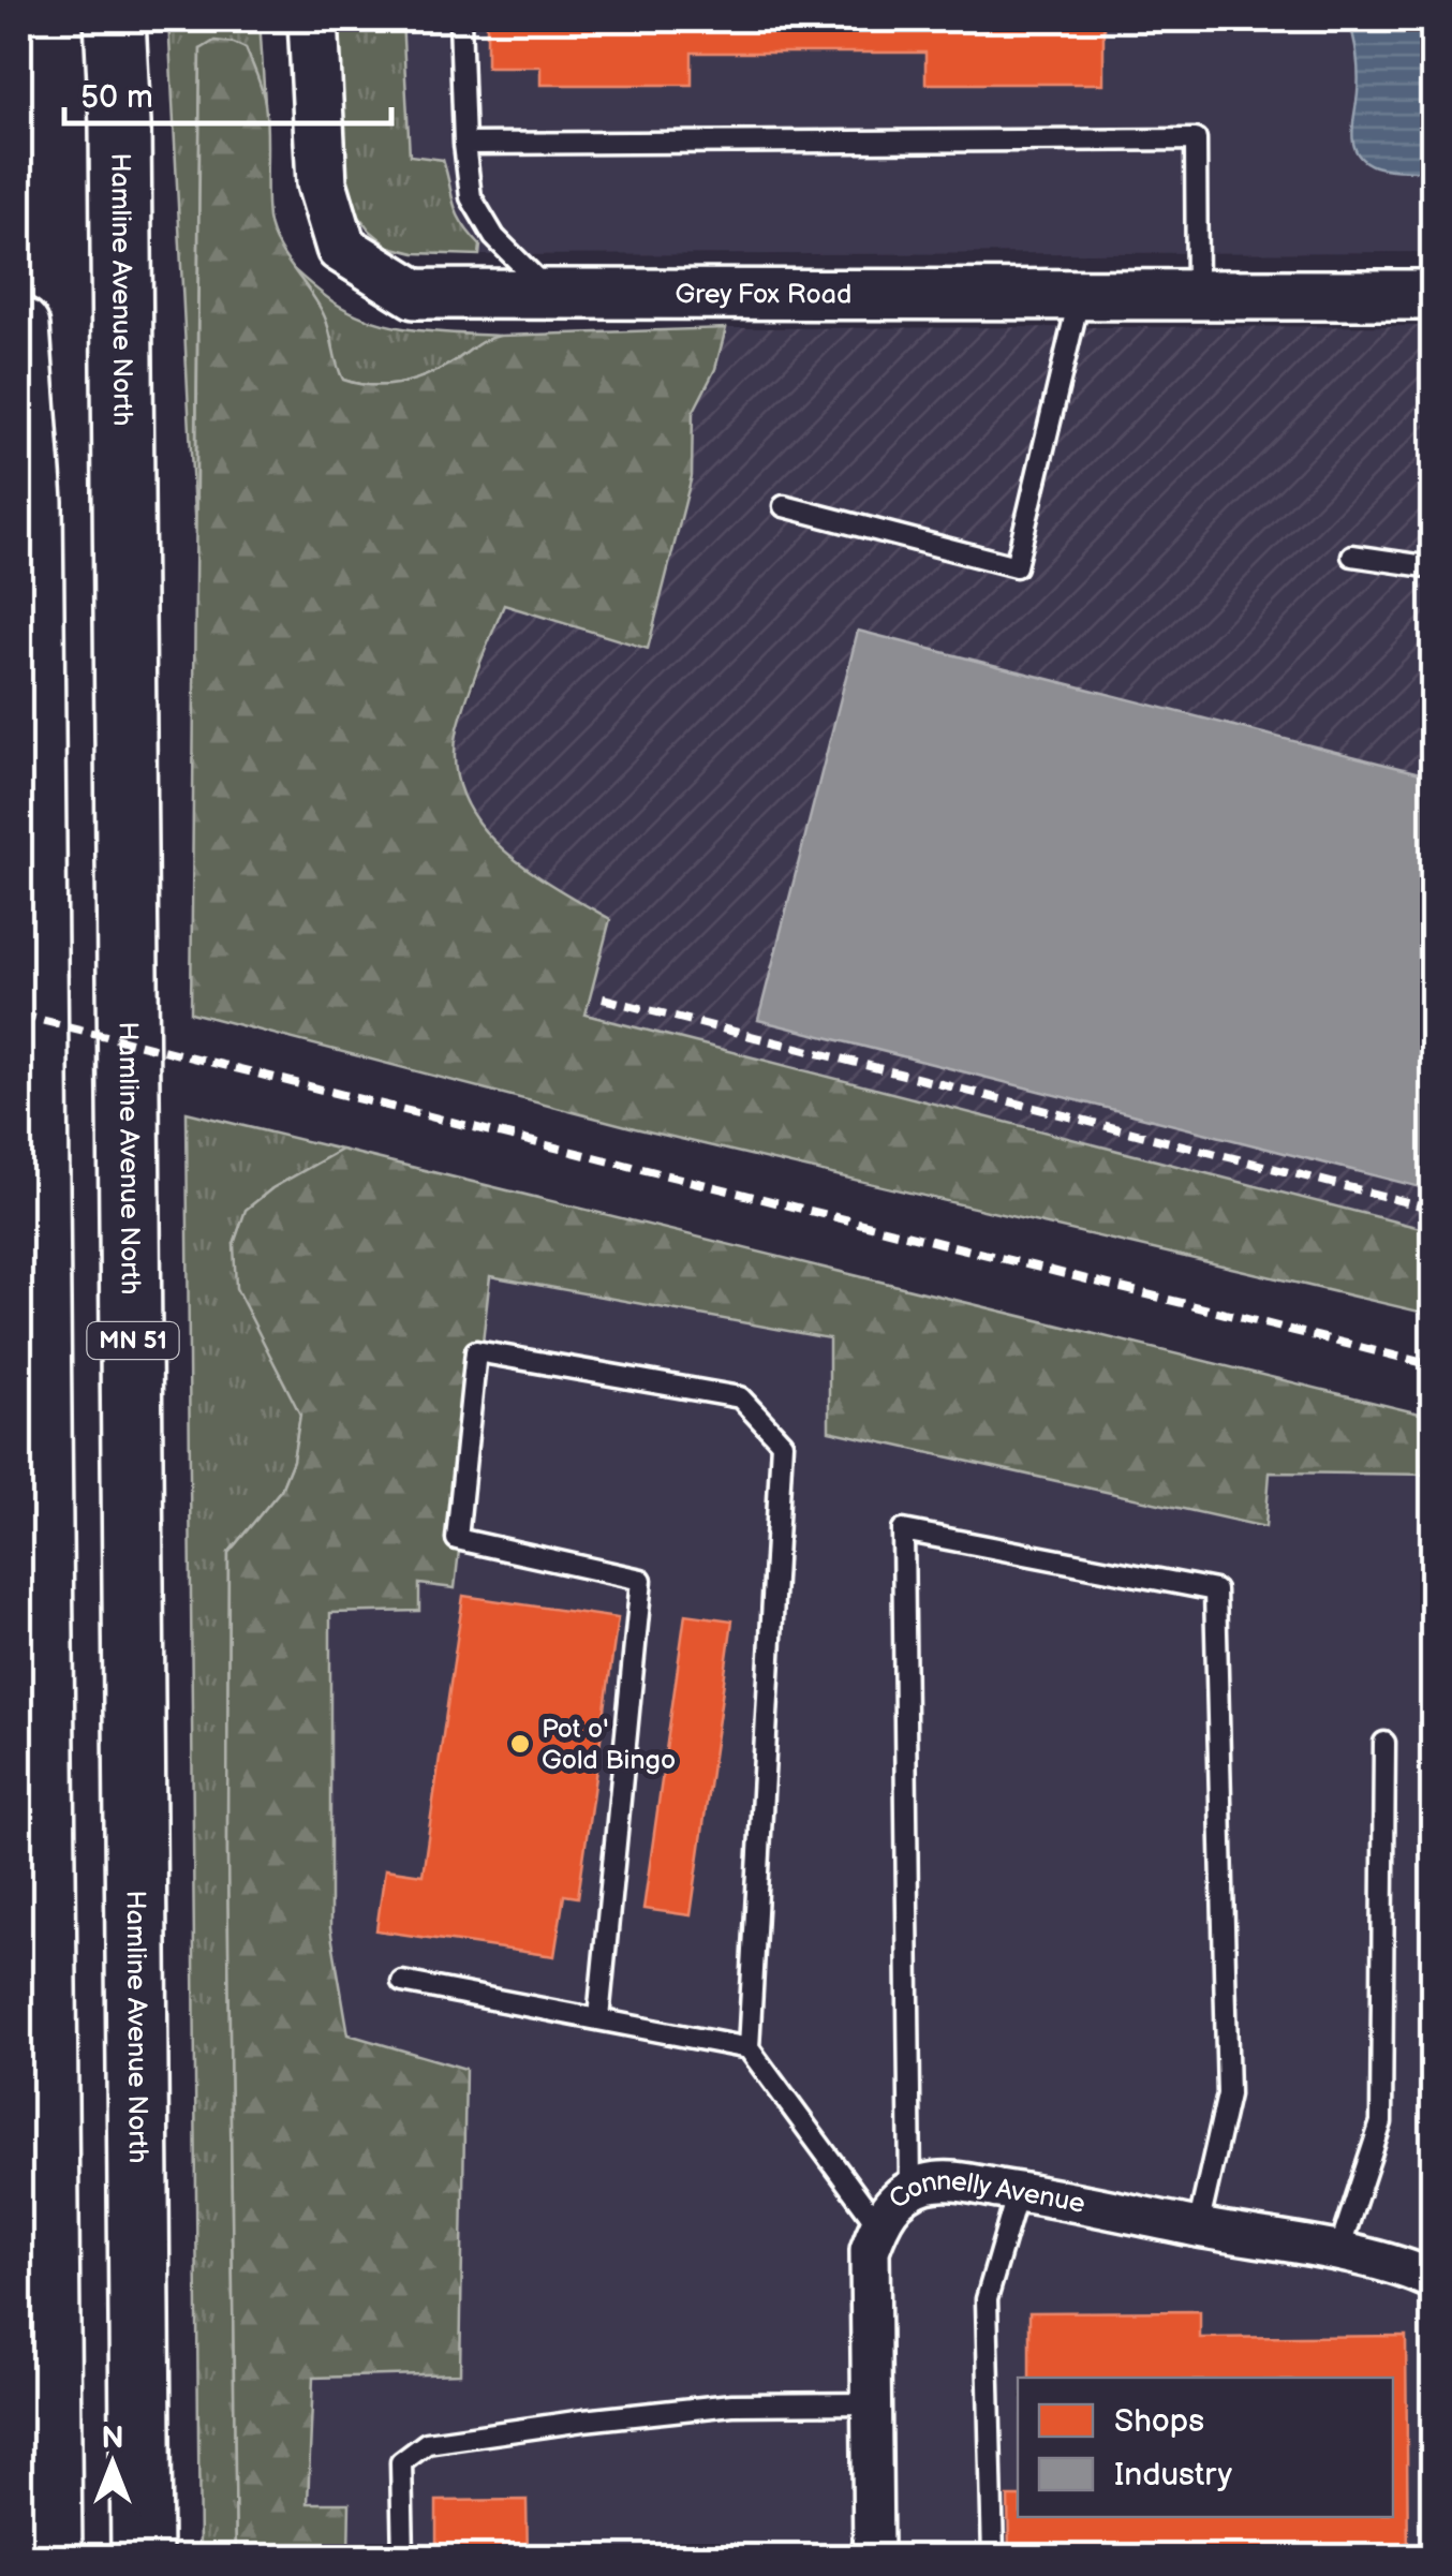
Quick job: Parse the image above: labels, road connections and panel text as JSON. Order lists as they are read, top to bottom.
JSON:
{
  "streets": {
    "highway": ["Hamline Avenue North", "MN 51"],
    "street": ["Grey Fox Road", "Connelly Avenue"]
  },
  "places": ["Pot o' Gold Bingo"],
  "legend": ["Shops", "Industry"],
  "scale_bar": "50 m",
  "north": "top"
}
